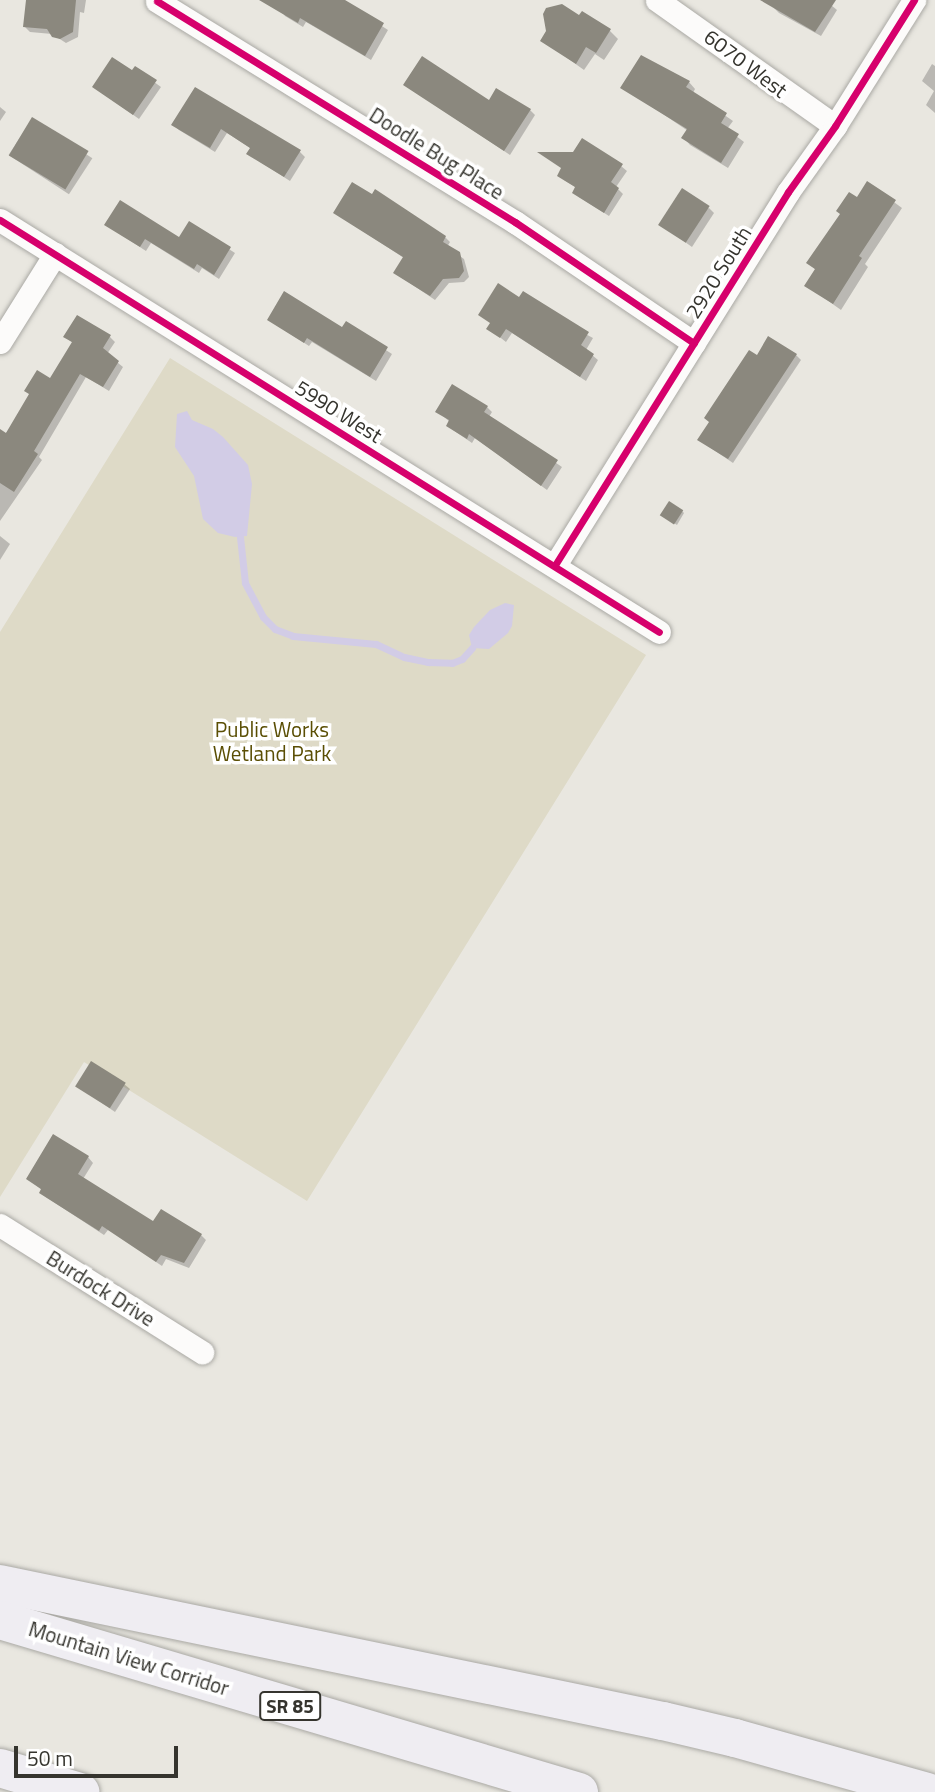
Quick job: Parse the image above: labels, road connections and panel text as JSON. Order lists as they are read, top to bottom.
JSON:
{
  "streets": {
    "highway": ["Mountain View Corridor", "SR 85"],
    "street": [
      "6070 West",
      "Doodle Bug Place",
      "2920 South",
      "5990 West",
      "Burdock Drive"
    ]
  },
  "crossings": [
    ["6070 West", "2920 South"],
    ["Doodle Bug Place", "2920 South"],
    ["2920 South", "5990 West"]
  ],
  "parks": ["Public Works Wetland Park"],
  "scale_bar": "50 m"
}
